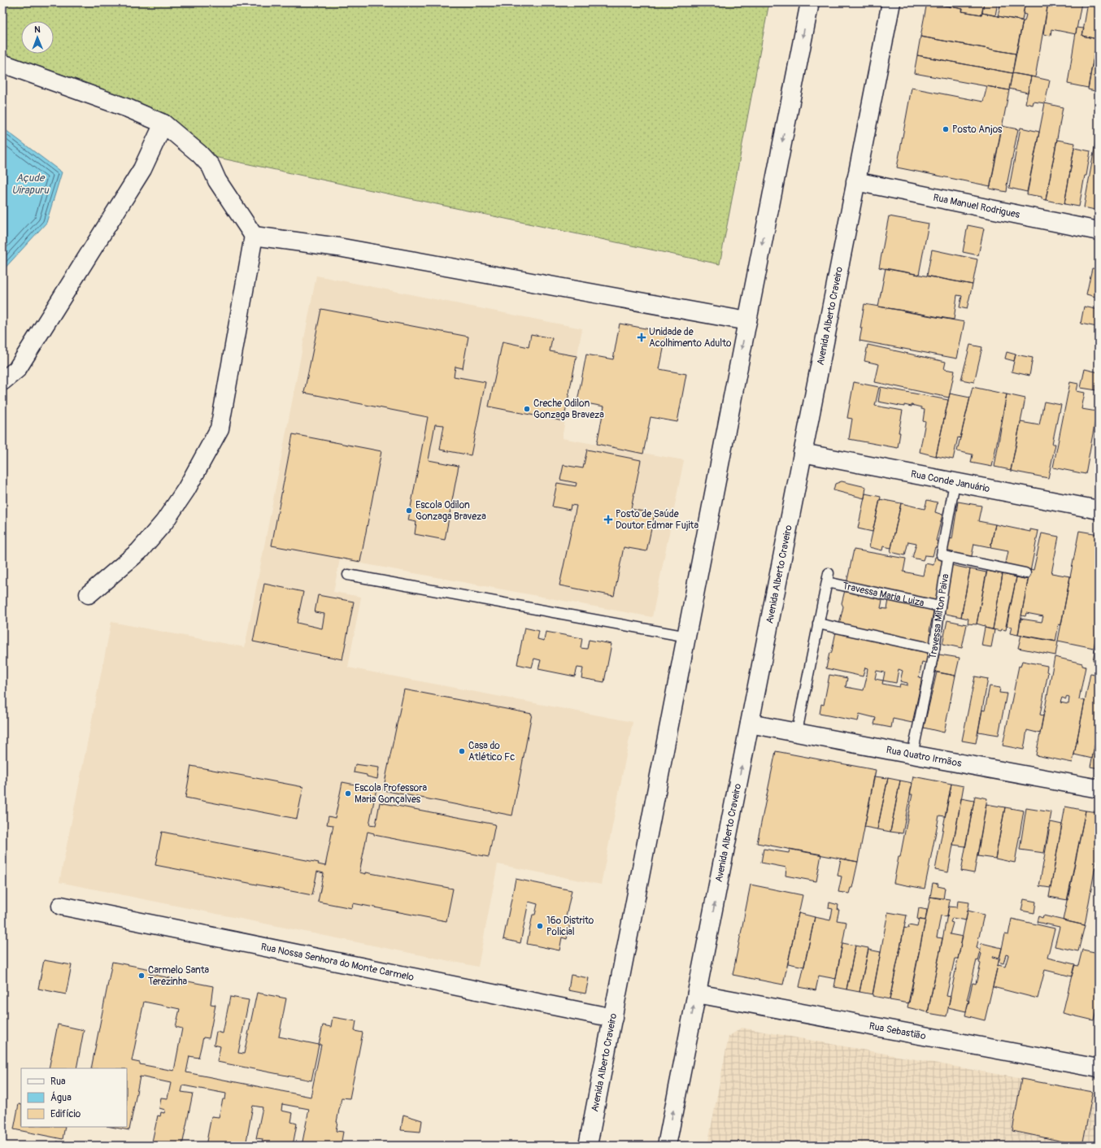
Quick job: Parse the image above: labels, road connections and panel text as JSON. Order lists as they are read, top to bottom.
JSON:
{
  "streets": {
    "street": [
      "Rua Manuel Rodrigues",
      "Avenida Alberto Craveiro",
      "Rua Conde Januário",
      "Rua Quatro Irmãos",
      "Rua Nossa Senhora do Monte Carmelo",
      "Rua Sebastião"
    ],
    "lane": ["Travessa Maria Luiza", "Travessa Milton Paiva"]
  },
  "crossings": [
    ["Rua Manuel Rodrigues", "Avenida Alberto Craveiro"],
    ["Avenida Alberto Craveiro", "Rua Conde Januário"],
    ["Avenida Alberto Craveiro", "Rua Quatro Irmãos"],
    ["Avenida Alberto Craveiro", "Rua Nossa Senhora do Monte Carmelo"],
    ["Avenida Alberto Craveiro", "Rua Sebastião"],
    ["Travessa Maria Luiza", "Travessa Milton Paiva"],
    ["Travessa Milton Paiva", "Rua Quatro Irmãos"]
  ],
  "water": ["Açude Uirapuru"],
  "places": {
    "other": [
      "Posto Anjos",
      "Creche Odilon Gonzaga Braveza",
      "Escola Odilon Gonzaga Braveza",
      "Casa do Atlético Fc",
      "Escola Professora Maria Gonçalves",
      "16º Distrito Policial",
      "Carmelo Santa Terezinha"
    ],
    "health": ["Unidade de Acolhimento Adulto", "Posto de Saúde Doutor Edmar Fujita"]
  },
  "legend": ["Rua", "Água", "Edifício"],
  "north": "top"
}
